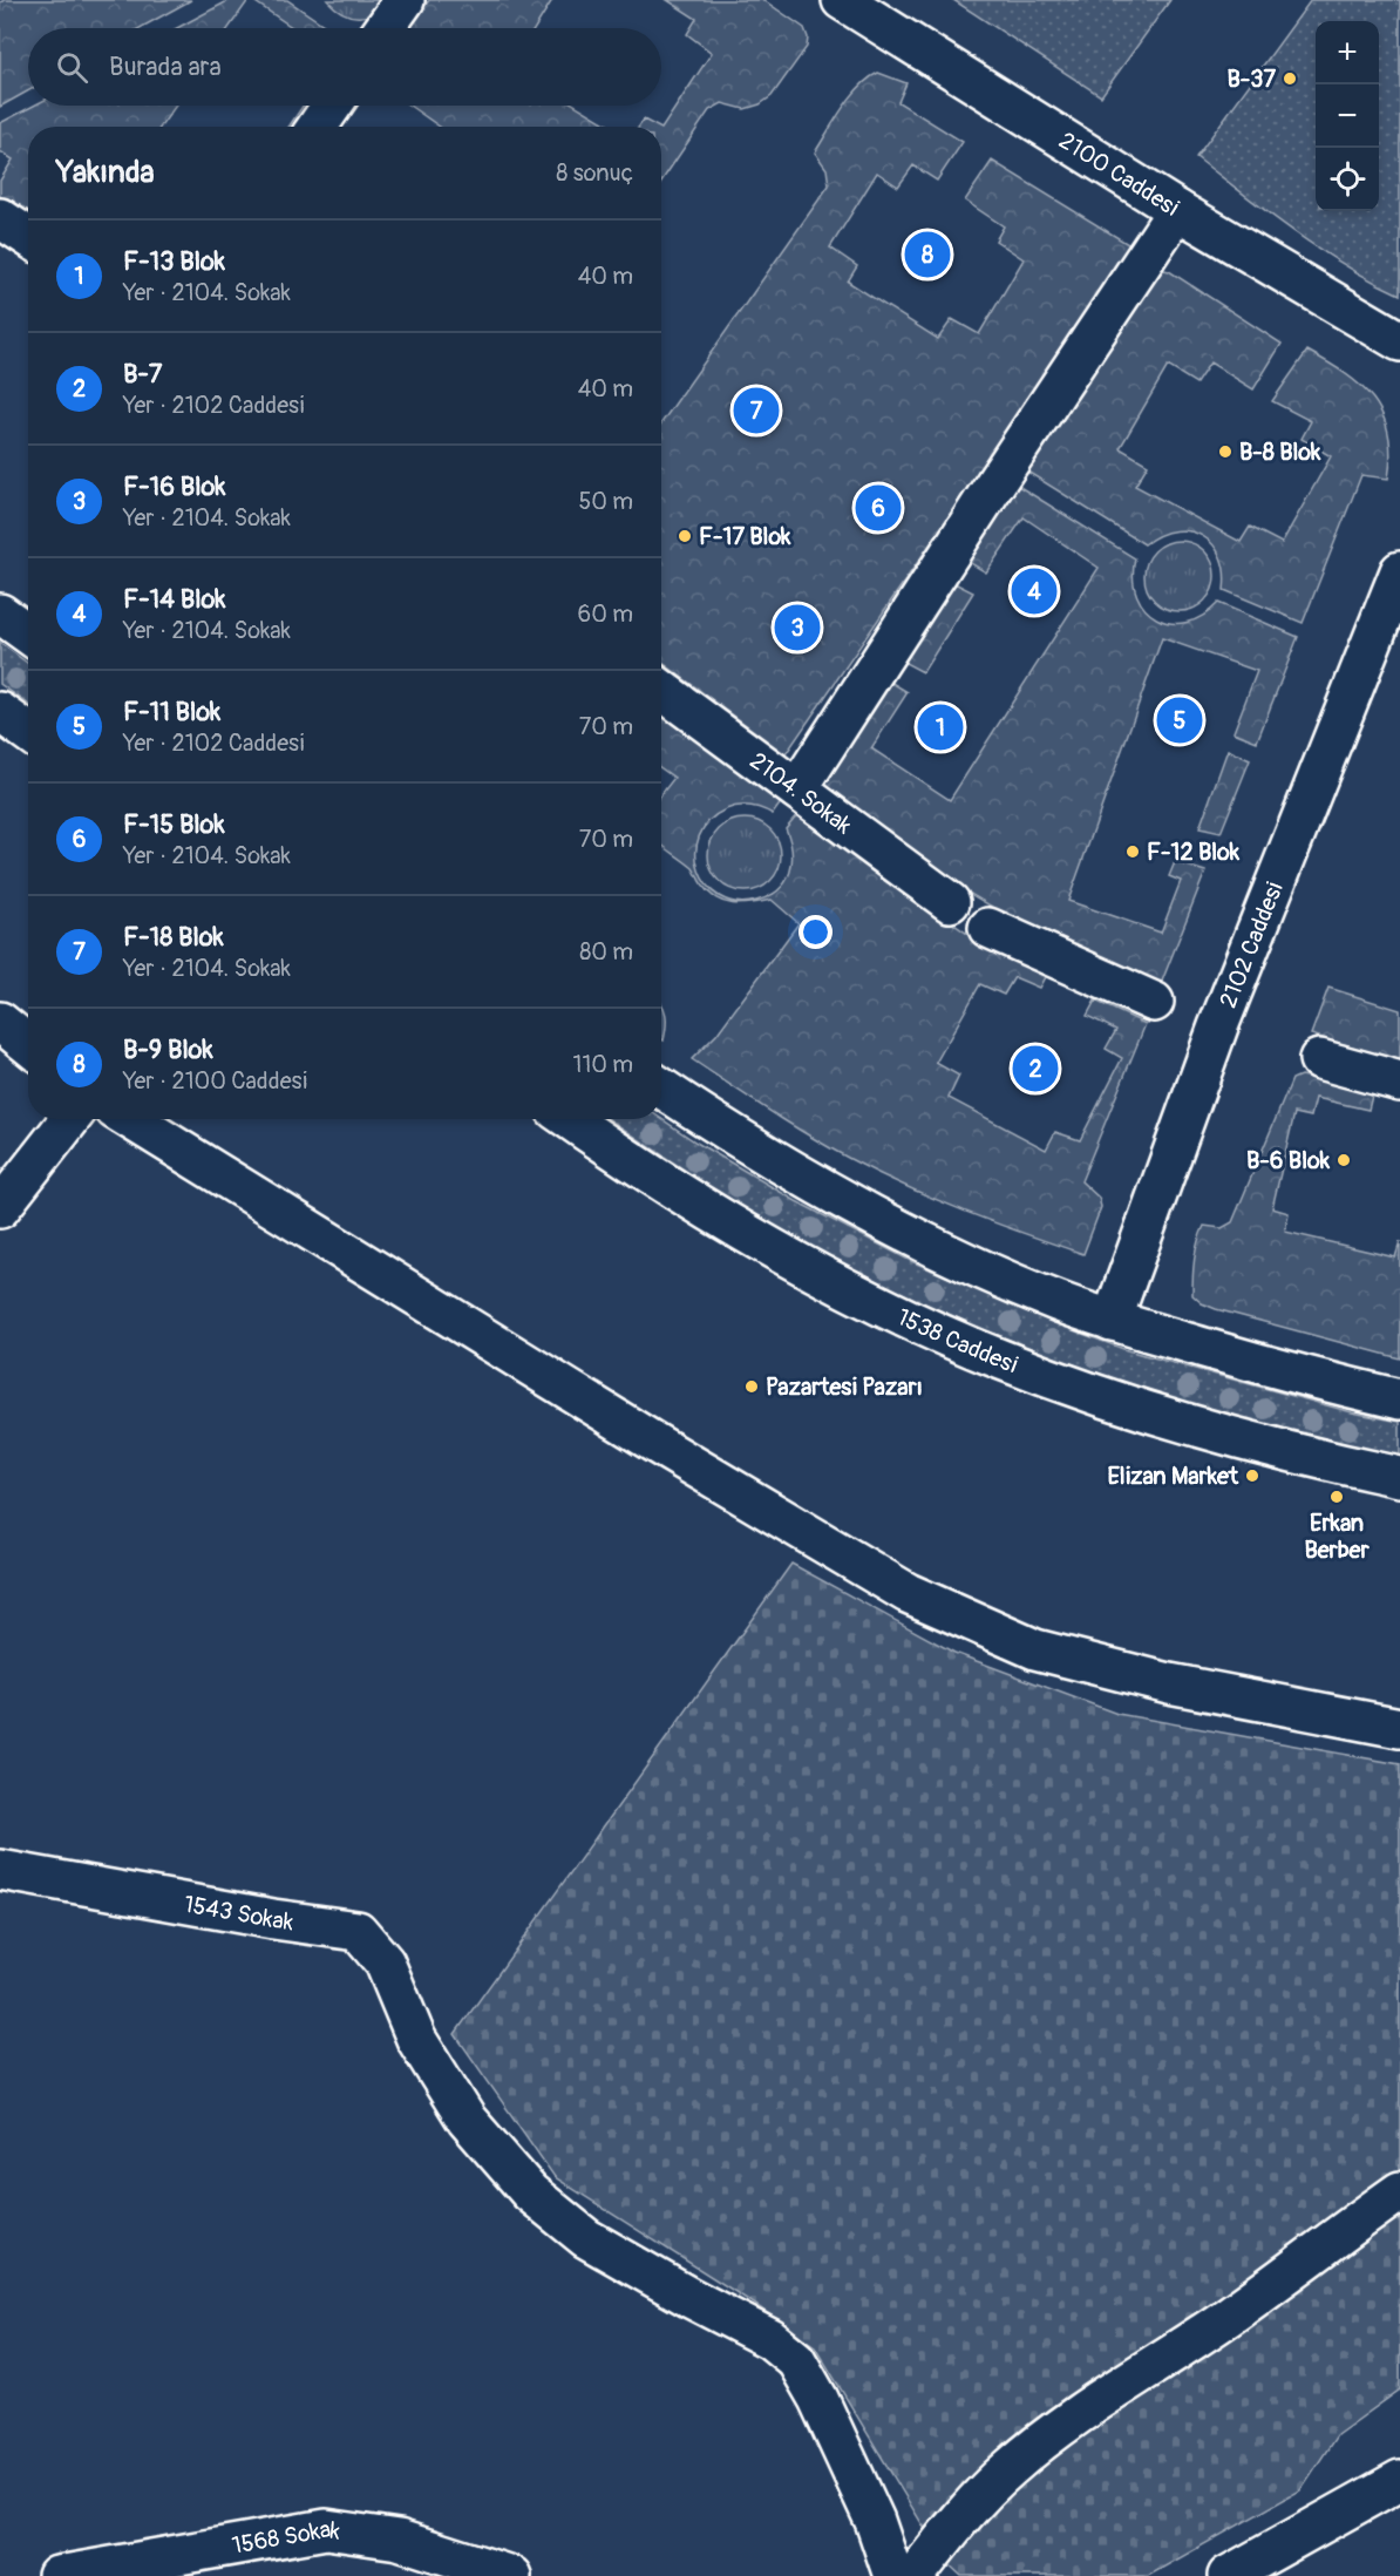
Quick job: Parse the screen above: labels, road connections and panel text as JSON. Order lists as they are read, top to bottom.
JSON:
{
  "streets": {
    "street": [
      "2100 Caddesi",
      "2104. Sokak",
      "2102 Caddesi",
      "1538 Caddesi",
      "1543 Sokak",
      "1568 Sokak"
    ]
  },
  "places": [
    "B-37",
    "B-8 Blok",
    "F-17 Blok",
    "F-12 Blok",
    "B-6 Blok",
    "Pazartesi Pazarı",
    "Elizan Market",
    "Erkan Berber"
  ],
  "page": {
    "map_buttons": ["+", "−"],
    "search": "Burada ara",
    "heading": ["Yakında", "8 sonuç"],
    "list": [
      {
        "mark": "1",
        "name": "F-13 Blok",
        "note": "Yer · 2104. Sokak",
        "value": "40 m"
      },
      {
        "mark": "2",
        "name": "B-7",
        "note": "Yer · 2102 Caddesi",
        "value": "40 m"
      },
      {
        "mark": "3",
        "name": "F-16 Blok",
        "note": "Yer · 2104. Sokak",
        "value": "50 m"
      },
      {
        "mark": "4",
        "name": "F-14 Blok",
        "note": "Yer · 2104. Sokak",
        "value": "60 m"
      },
      {
        "mark": "5",
        "name": "F-11 Blok",
        "note": "Yer · 2102 Caddesi",
        "value": "70 m"
      },
      {
        "mark": "6",
        "name": "F-15 Blok",
        "note": "Yer · 2104. Sokak",
        "value": "70 m"
      },
      {
        "mark": "7",
        "name": "F-18 Blok",
        "note": "Yer · 2104. Sokak",
        "value": "80 m"
      },
      {
        "mark": "8",
        "name": "B-9 Blok",
        "note": "Yer · 2100 Caddesi",
        "value": "110 m"
      }
    ],
    "pins": [
      "8",
      "7",
      "6",
      "4",
      "3",
      "5",
      "1",
      "2"
    ]
  }
}
